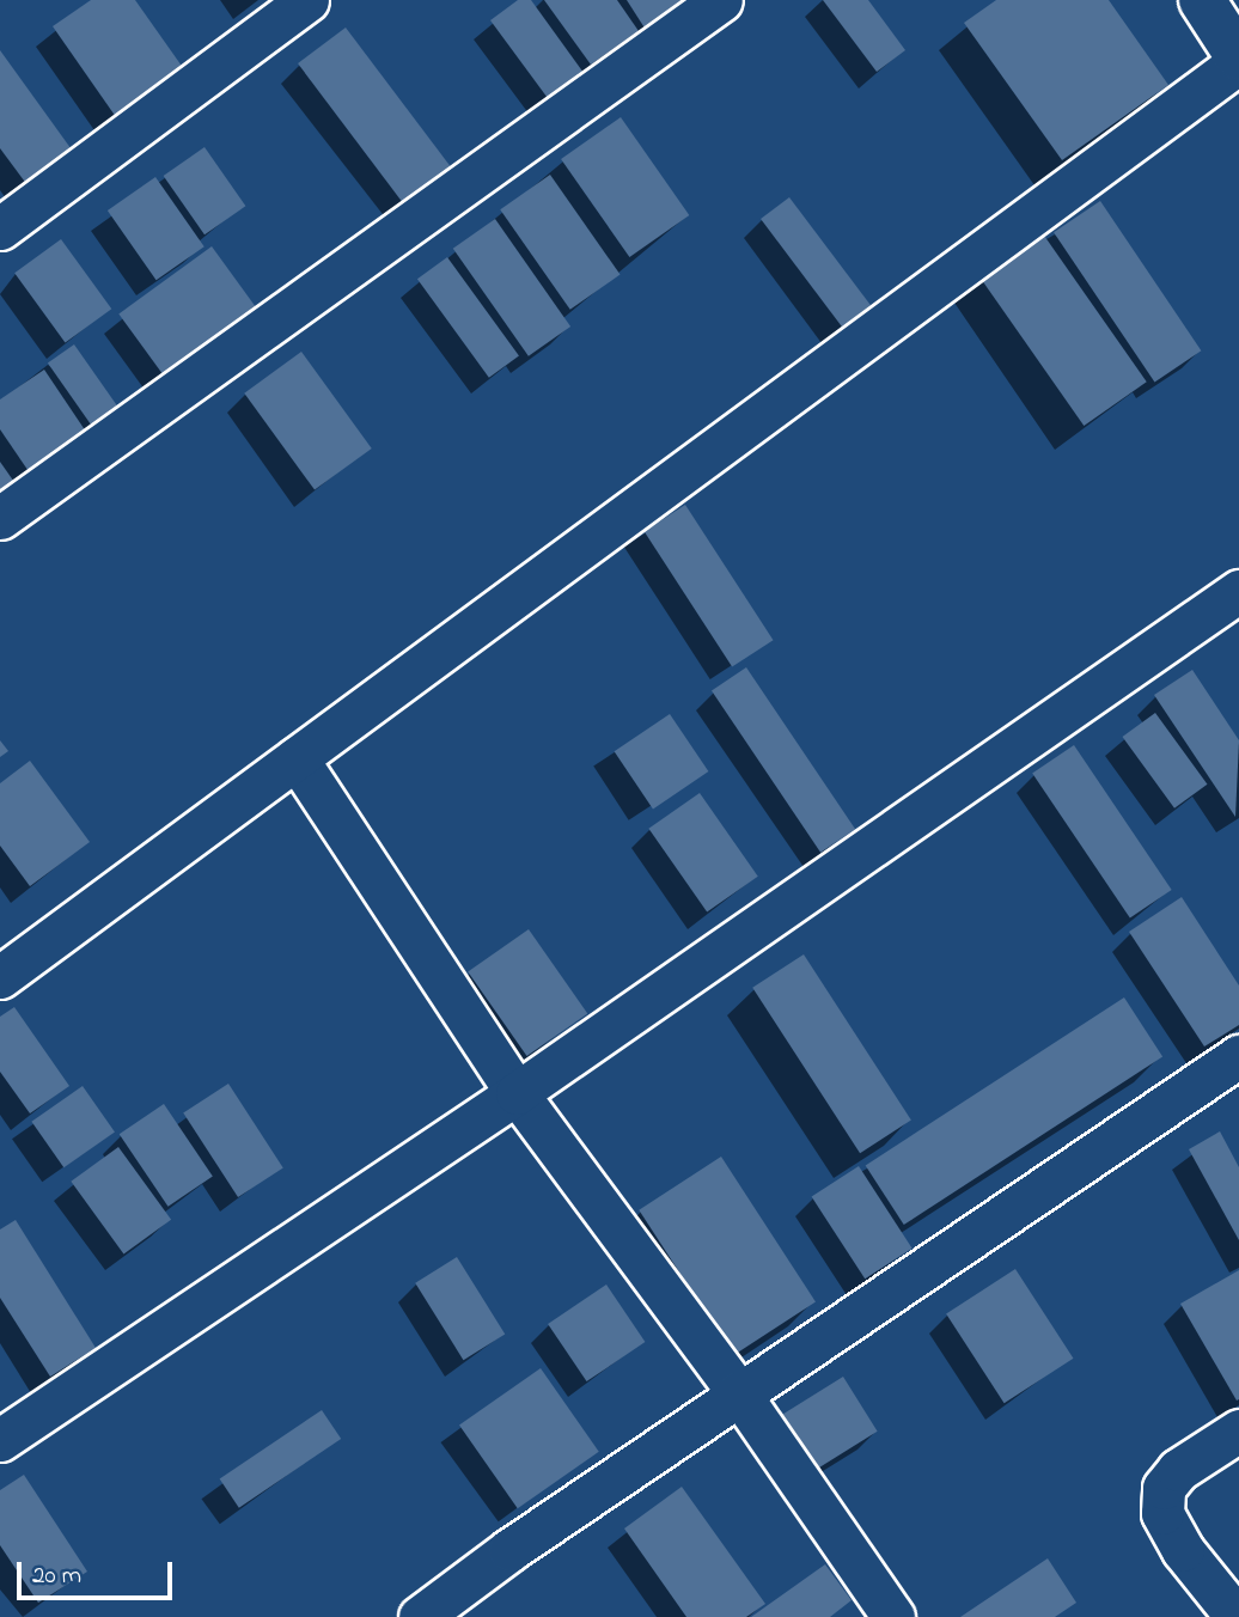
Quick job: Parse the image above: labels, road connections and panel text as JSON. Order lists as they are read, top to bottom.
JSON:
{
  "scale_bar": "20 m"
}
